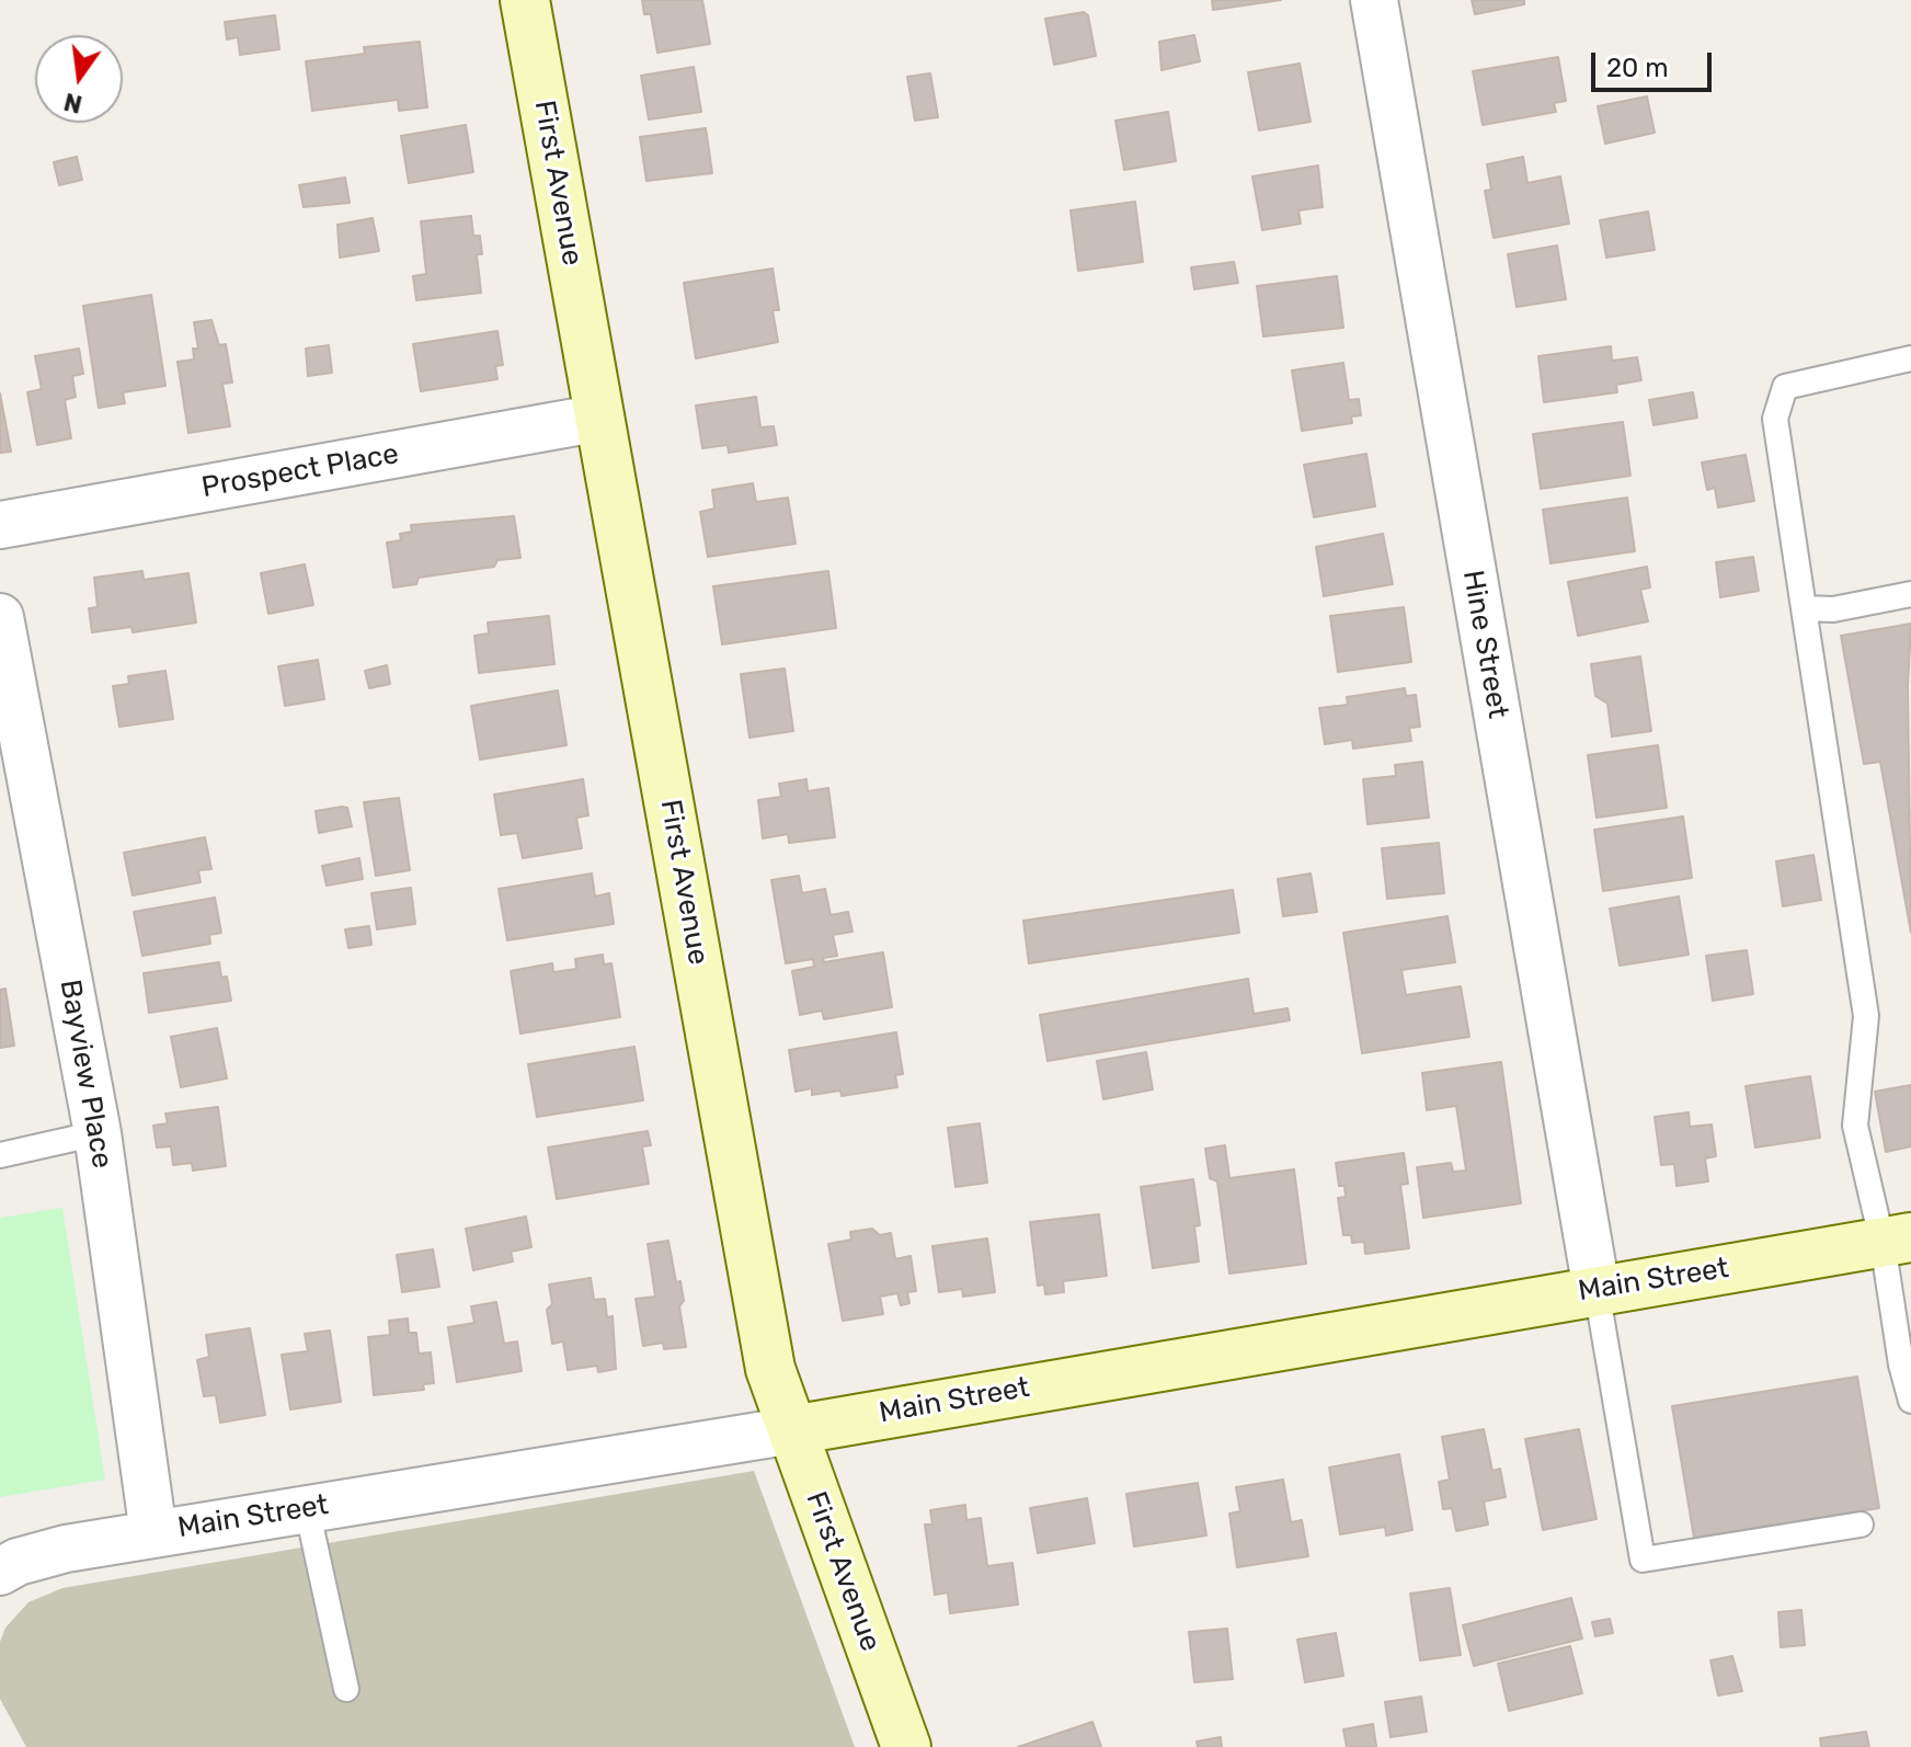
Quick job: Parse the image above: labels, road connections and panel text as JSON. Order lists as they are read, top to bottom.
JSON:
{
  "streets": {
    "street": [
      "First Avenue",
      "Prospect Place",
      "Hine Street",
      "Bayview Place",
      "Main Street"
    ]
  },
  "crossings": [
    ["First Avenue", "Prospect Place"],
    ["First Avenue", "Main Street"],
    ["Hine Street", "Main Street"],
    ["Bayview Place", "Main Street"]
  ],
  "scale_bar": "20 m",
  "north": "bottom"
}
